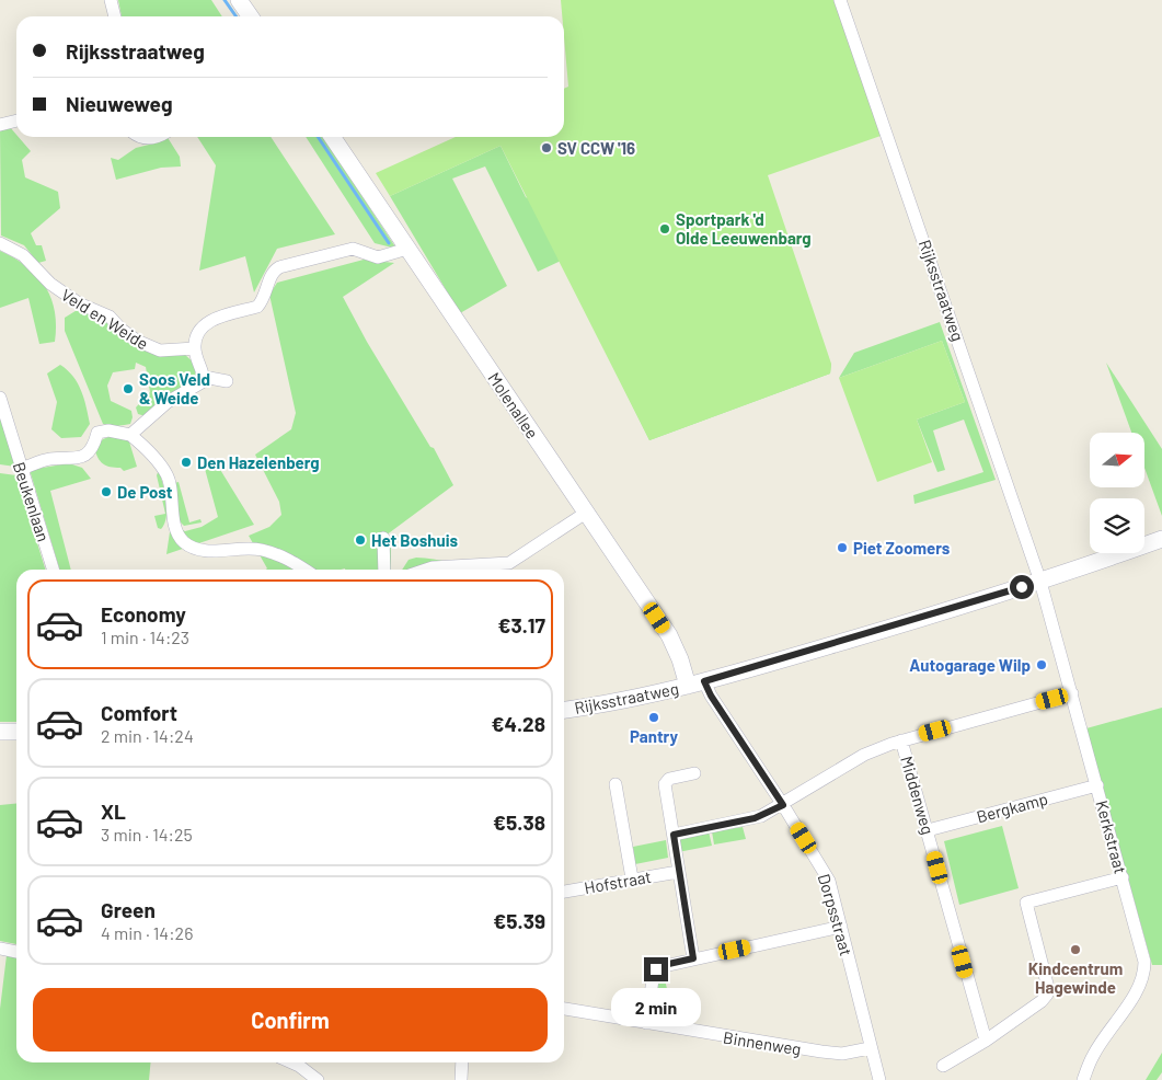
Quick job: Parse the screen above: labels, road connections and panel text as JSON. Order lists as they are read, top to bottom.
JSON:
{
  "streets": {
    "main road": ["Rijksstraatweg", "Molenallee"],
    "street": [
      "Veld en Weide",
      "Beukenlaan",
      "Middenweg",
      "Bergkamp",
      "Kerkstraat",
      "Hofstraat",
      "Dorpsstraat",
      "Binnenweg"
    ]
  },
  "crossings": [
    ["Rijksstraatweg", "Molenallee"],
    ["Rijksstraatweg", "Kerkstraat"],
    ["Rijksstraatweg", "Dorpsstraat"],
    ["Middenweg", "Bergkamp"],
    ["Bergkamp", "Kerkstraat"],
    ["Dorpsstraat", "Binnenweg"]
  ],
  "places": [
    "SV CCW '16",
    "Sportpark 'd Olde Leeuwenbarg",
    "Soos Veld & Weide",
    "Den Hazelenberg",
    "De Post",
    "Het Boshuis",
    "Piet Zoomers",
    "Autogarage Wilp",
    "Pantry",
    "Kindcentrum Hagewinde"
  ],
  "north": "right",
  "page": {
    "banner": ["Rijksstraatweg", "Nieuweweg"],
    "list": [
      {
        "name": "Economy",
        "note": "1 min · 14:23",
        "value": "€3.17"
      },
      {
        "name": "Comfort",
        "note": "2 min · 14:24",
        "value": "€4.28"
      },
      {
        "name": "XL",
        "note": "3 min · 14:25",
        "value": "€5.38"
      },
      {
        "name": "Green",
        "note": "4 min · 14:26",
        "value": "€5.39"
      }
    ],
    "buttons": "Confirm",
    "bubble": "2 min"
  }
}
